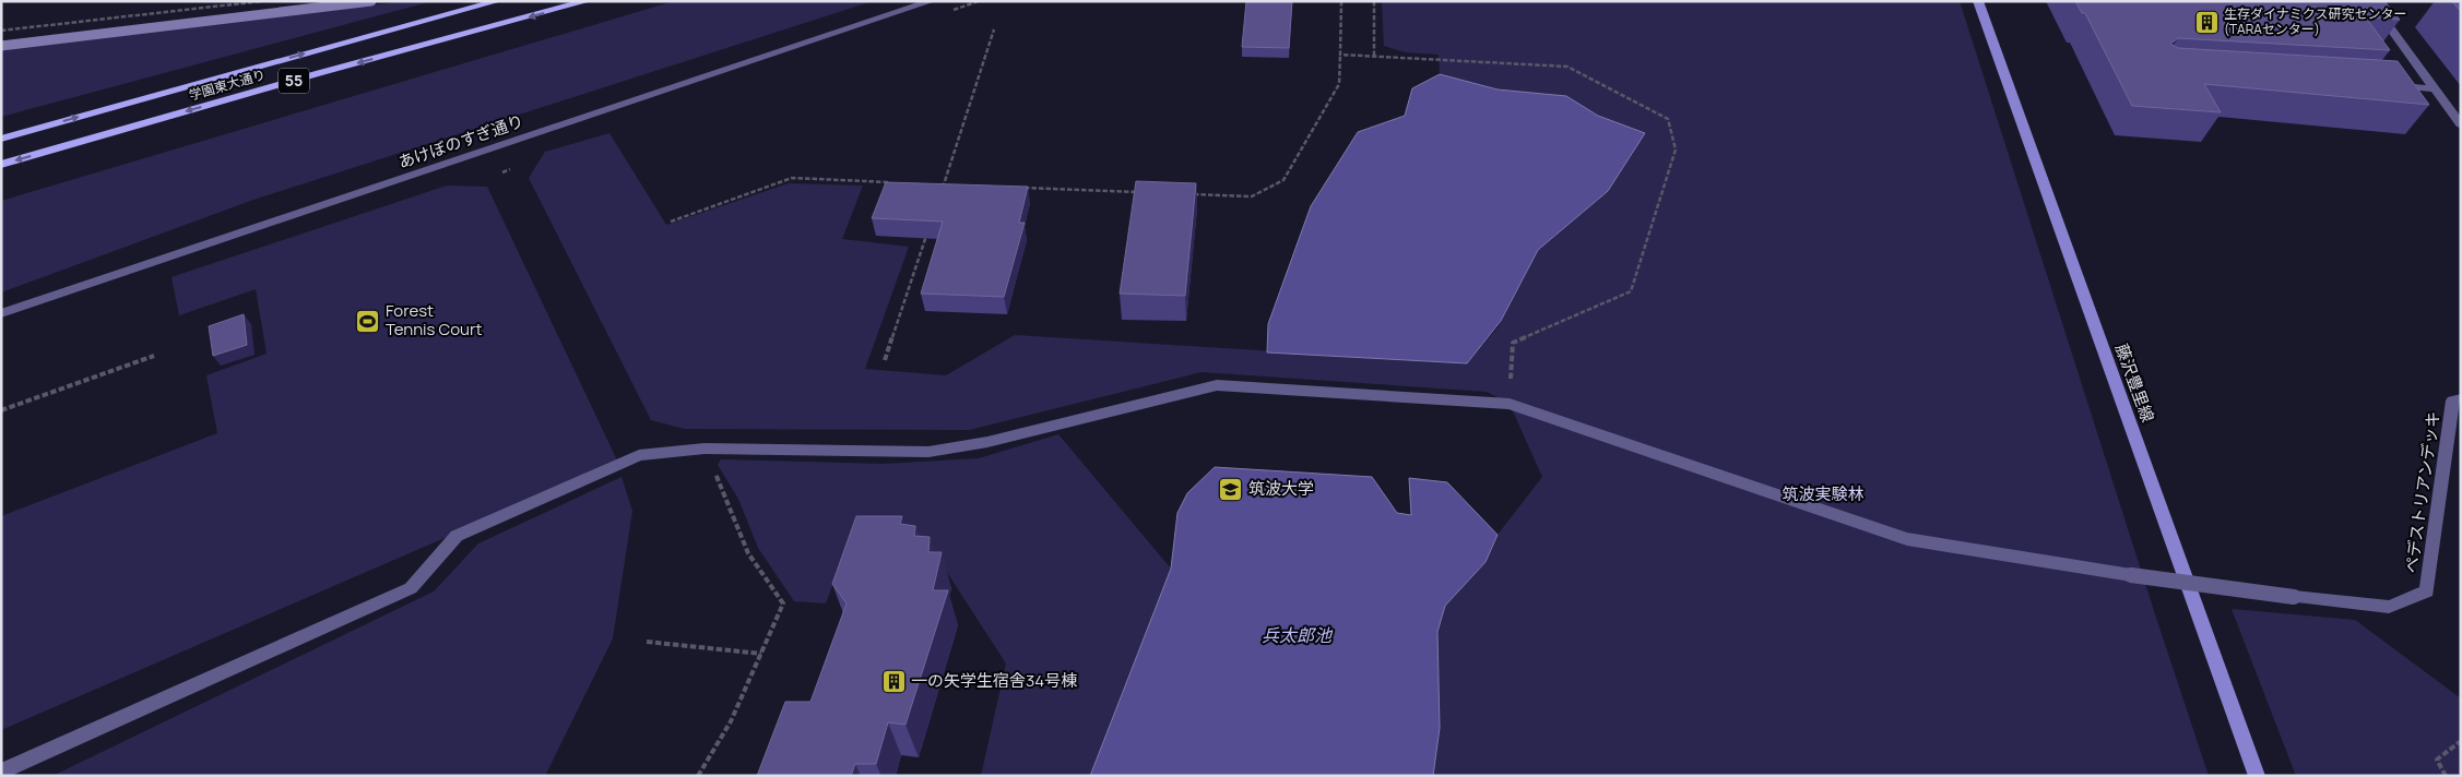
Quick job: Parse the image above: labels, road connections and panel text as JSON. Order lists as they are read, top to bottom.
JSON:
{
  "streets": {
    "main road": ["55", "学園東大通り", "藤沢豊里線"],
    "street": ["あけぼのすぎ通り", "ペデストリアンデッキ"]
  },
  "water": ["兵太郎池"],
  "parks": ["筑波実験林"],
  "places": {
    "building": ["生存ダイナミクス研究センター (TARAセンター)", "一の矢学生宿舎34号棟"],
    "sports": ["Forest Tennis Court"],
    "school or university": ["筑波大学"]
  }
}
